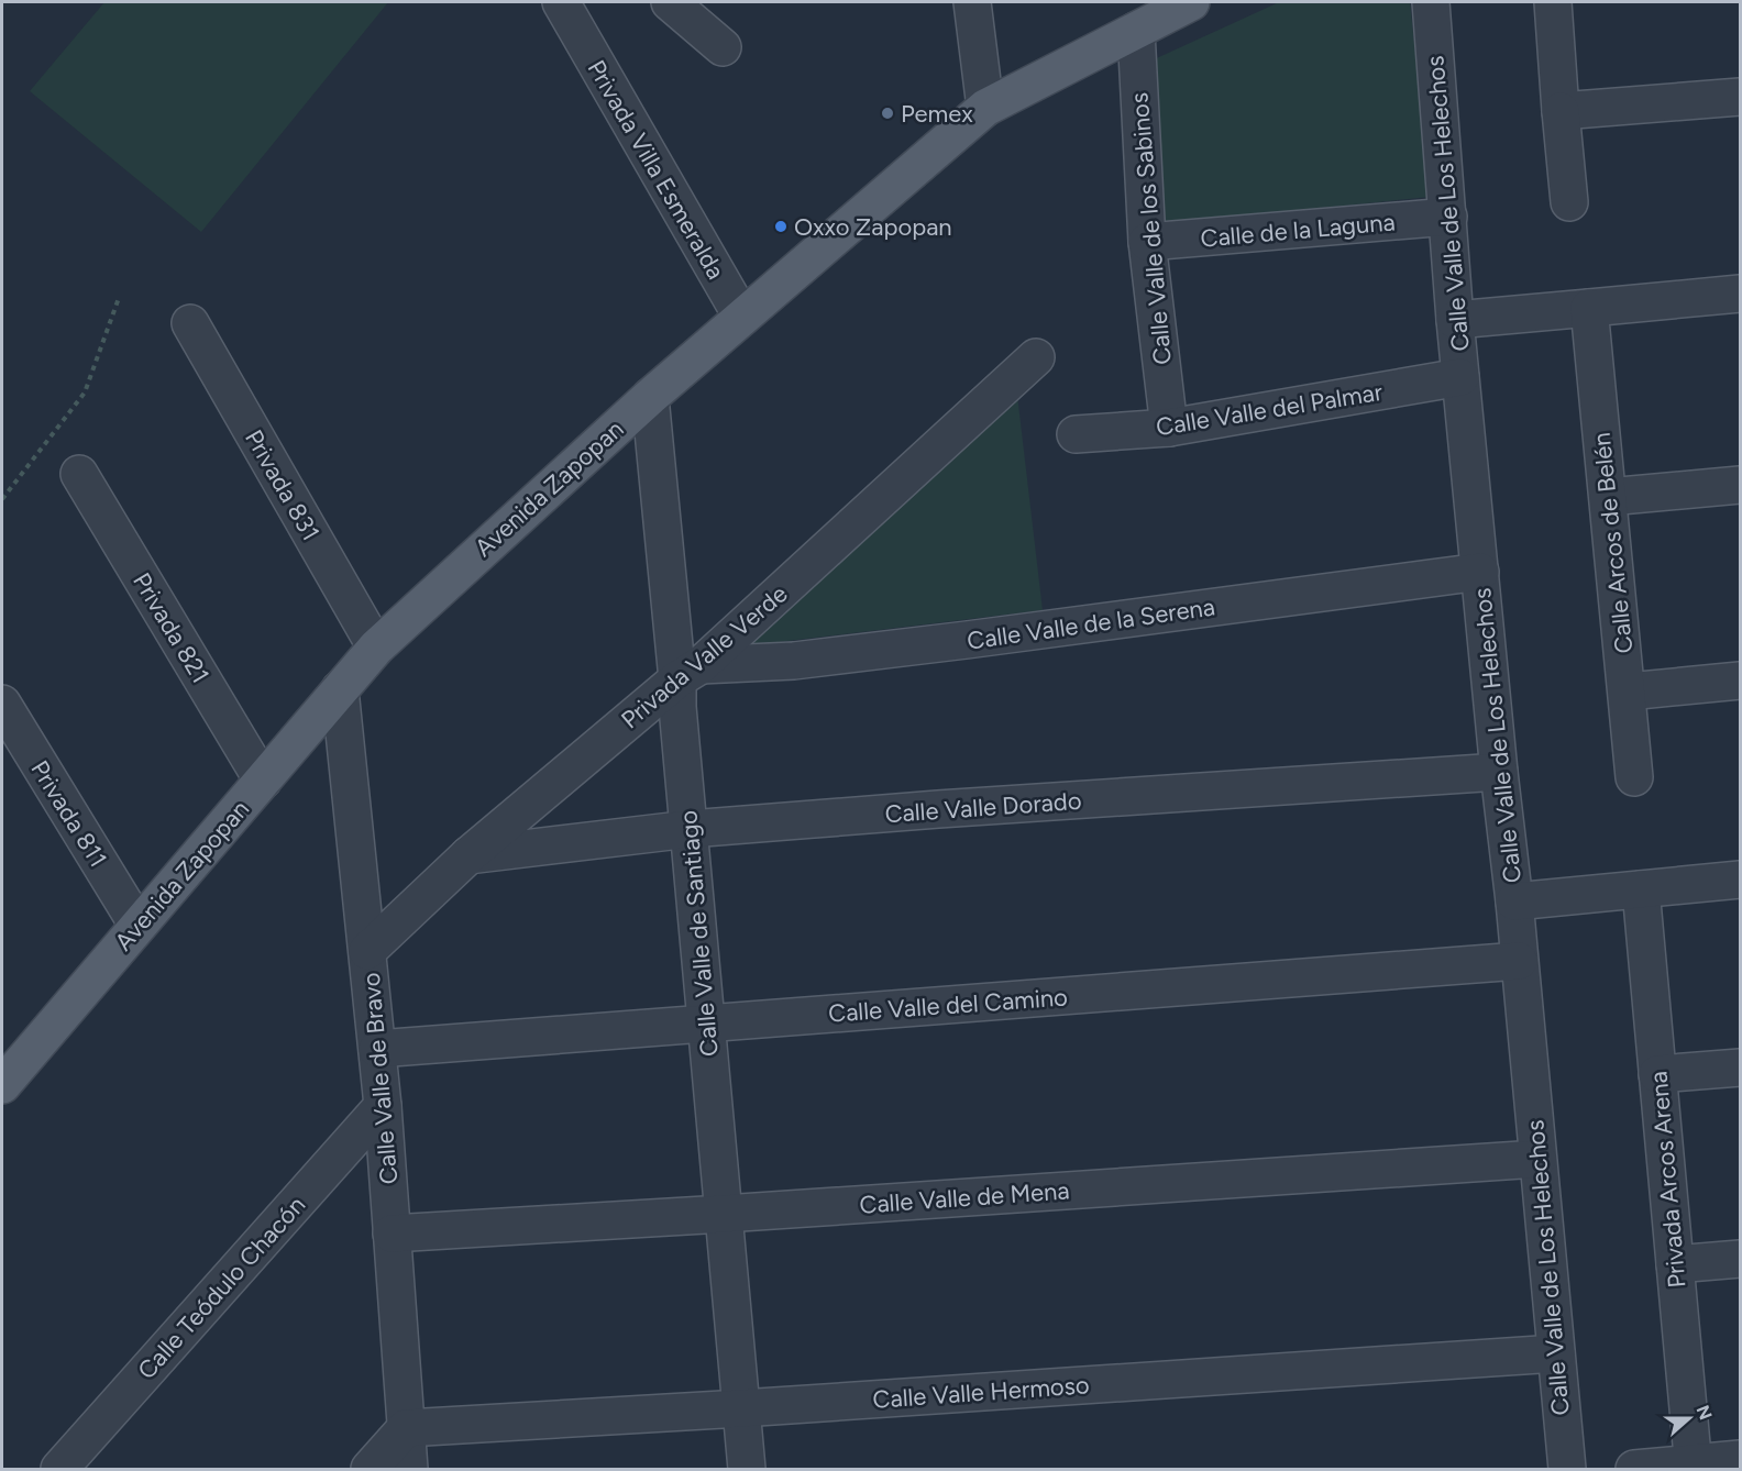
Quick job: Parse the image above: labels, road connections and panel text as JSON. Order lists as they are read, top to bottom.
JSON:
{
  "streets": {
    "main road": ["Avenida Zapopan"],
    "street": [
      "Privada Villa Esmeralda",
      "Calle Valle de Los Helechos",
      "Calle Valle de los Sabinos",
      "Calle de la Laguna",
      "Calle Valle del Palmar",
      "Privada 831",
      "Calle Arcos de Belén",
      "Calle Valle de la Serena",
      "Privada 821",
      "Privada Valle Verde",
      "Calle Valle Dorado",
      "Privada 811",
      "Calle Valle de Santiago",
      "Calle Valle del Camino",
      "Calle Valle de Bravo",
      "Privada Arcos Arena",
      "Calle Valle de Mena",
      "Calle Teódulo Chacón",
      "Calle Valle Hermoso"
    ]
  },
  "crossings": [
    ["Privada Villa Esmeralda", "Avenida Zapopan"],
    ["Calle Valle de Los Helechos", "Calle de la Laguna"],
    ["Calle Valle de Los Helechos", "Calle Valle del Palmar"],
    ["Calle Valle de Los Helechos", "Calle Valle de la Serena"],
    ["Calle Valle de Los Helechos", "Calle Valle Dorado"],
    ["Calle Valle de Los Helechos", "Calle Valle del Camino"],
    ["Calle Valle de Los Helechos", "Calle Valle de Mena"],
    ["Calle Valle de Los Helechos", "Calle Valle Hermoso"],
    ["Calle Valle de los Sabinos", "Calle de la Laguna"],
    ["Calle Valle de los Sabinos", "Calle Valle del Palmar"],
    ["Calle Valle de los Sabinos", "Avenida Zapopan"],
    ["Privada 831", "Avenida Zapopan"],
    ["Avenida Zapopan", "Privada 821"],
    ["Avenida Zapopan", "Privada 811"],
    ["Avenida Zapopan", "Calle Valle de Santiago"],
    ["Avenida Zapopan", "Calle Valle de Bravo"],
    ["Calle Valle de la Serena", "Privada Valle Verde"],
    ["Calle Valle de la Serena", "Calle Valle de Santiago"],
    ["Privada Valle Verde", "Calle Valle Dorado"],
    ["Privada Valle Verde", "Calle Valle de Santiago"],
    ["Privada Valle Verde", "Calle Valle de Bravo"],
    ["Calle Valle Dorado", "Calle Valle de Santiago"],
    ["Calle Valle de Santiago", "Calle Valle del Camino"],
    ["Calle Valle de Santiago", "Calle Valle de Mena"],
    ["Calle Valle de Santiago", "Calle Valle Hermoso"],
    ["Calle Valle del Camino", "Calle Valle de Bravo"],
    ["Calle Valle de Bravo", "Calle Valle de Mena"],
    ["Calle Valle de Bravo", "Calle Teódulo Chacón"],
    ["Calle Valle de Bravo", "Calle Valle Hermoso"]
  ],
  "places": ["Pemex", "Oxxo Zapopan"],
  "north": "right"
}
